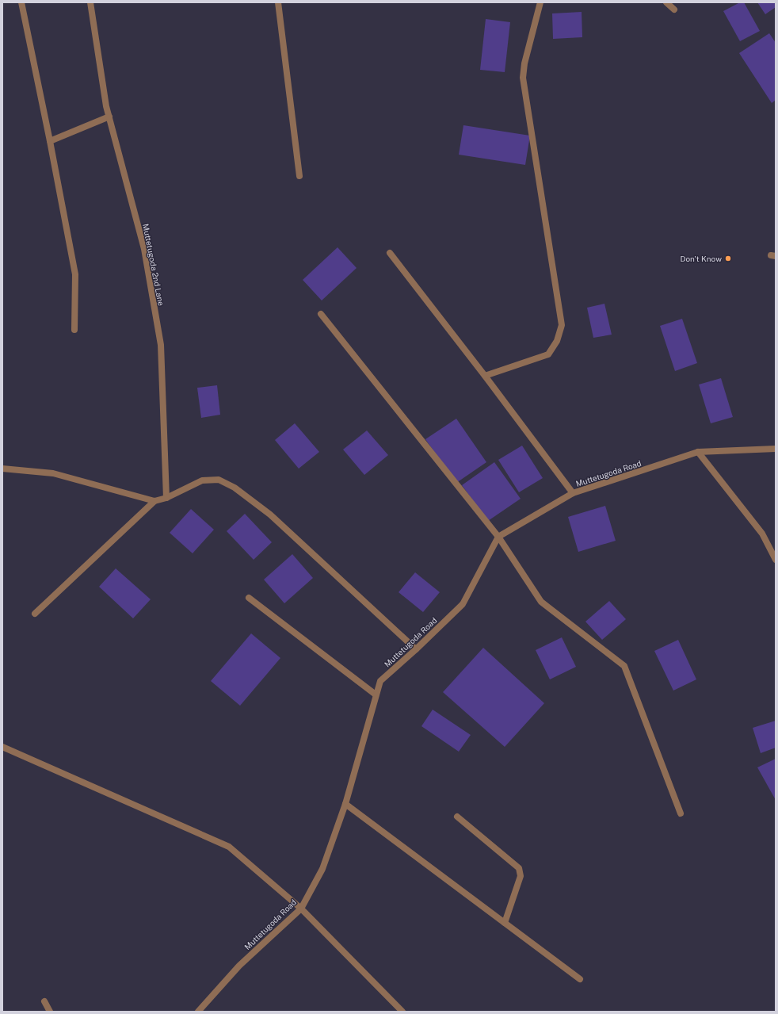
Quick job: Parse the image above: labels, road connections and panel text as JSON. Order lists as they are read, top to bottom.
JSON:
{
  "streets": {
    "street": ["Muttetugoda 2nd Lane", "Muttetugoda Road"]
  },
  "places": ["Don't Know"]
}
